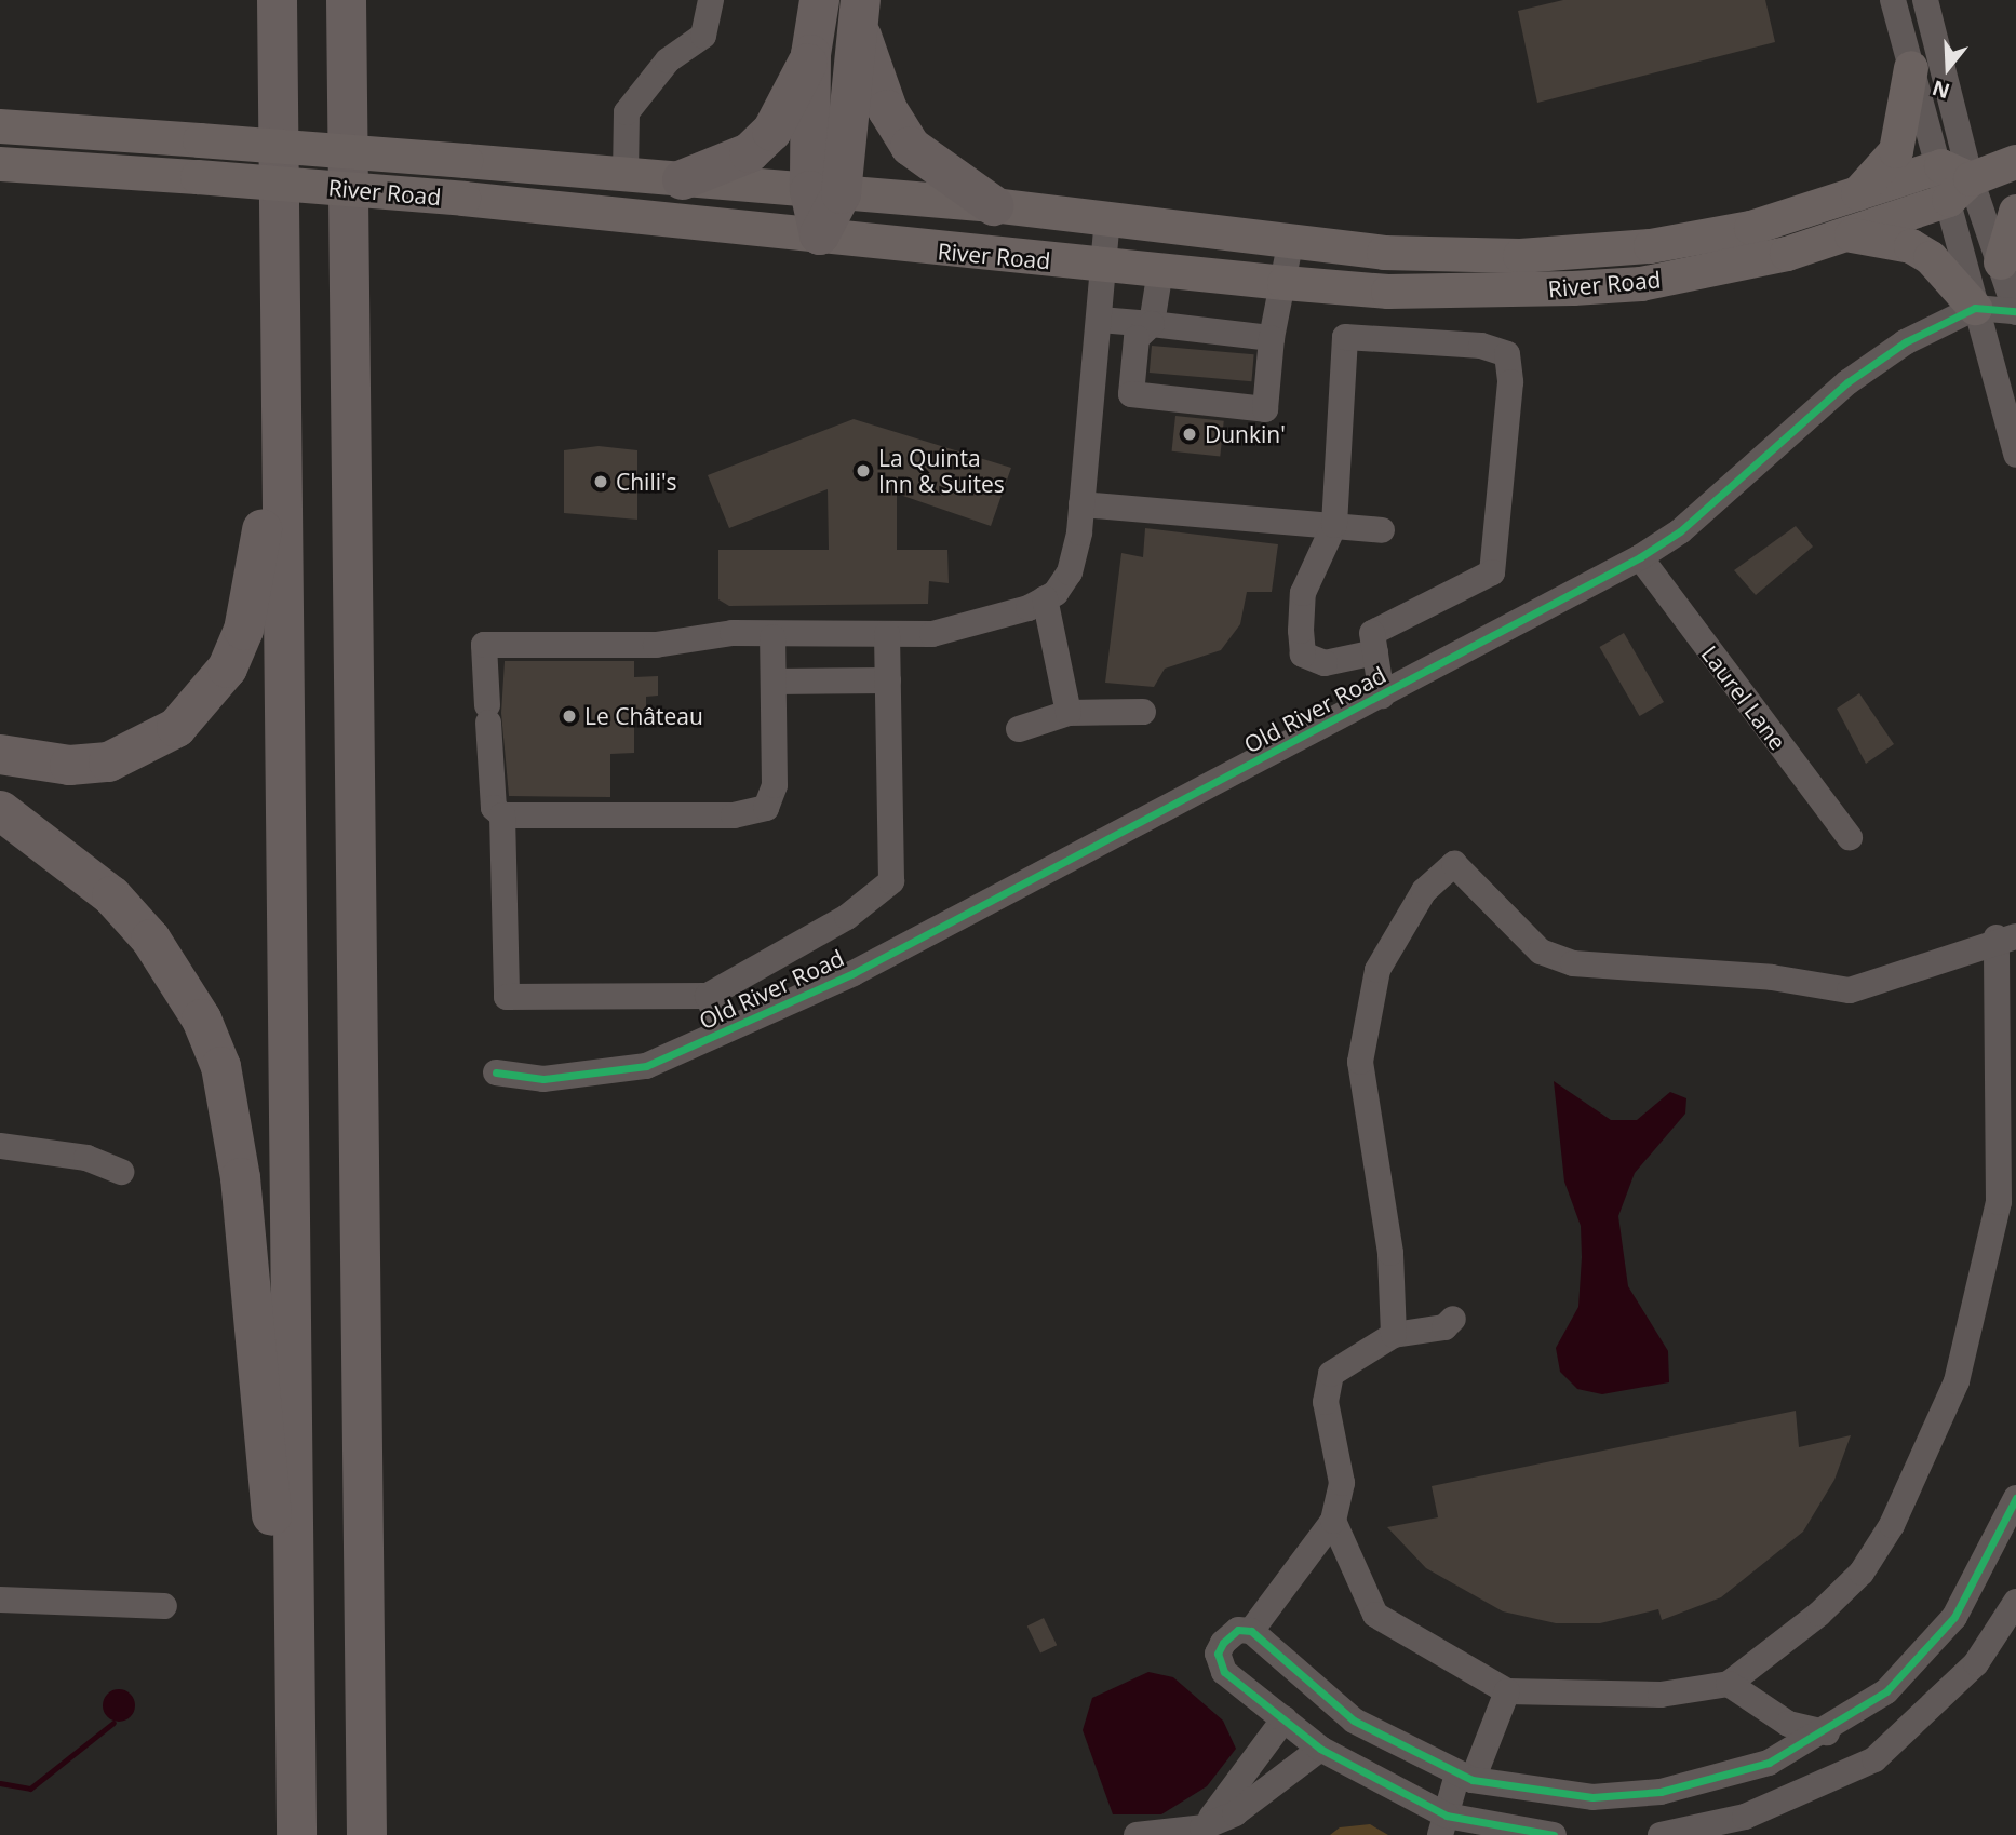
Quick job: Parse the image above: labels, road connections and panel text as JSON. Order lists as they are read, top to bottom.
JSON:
{
  "streets": {
    "main road": ["River Road"],
    "street": ["Laurel Lane", "Old River Road"]
  },
  "crossings": [
    ["Laurel Lane", "Old River Road"]
  ],
  "places": [
    "Dunkin'",
    "La Quinta Inn & Suites",
    "Chili's",
    "Le Château"
  ],
  "north": "bottom"
}
